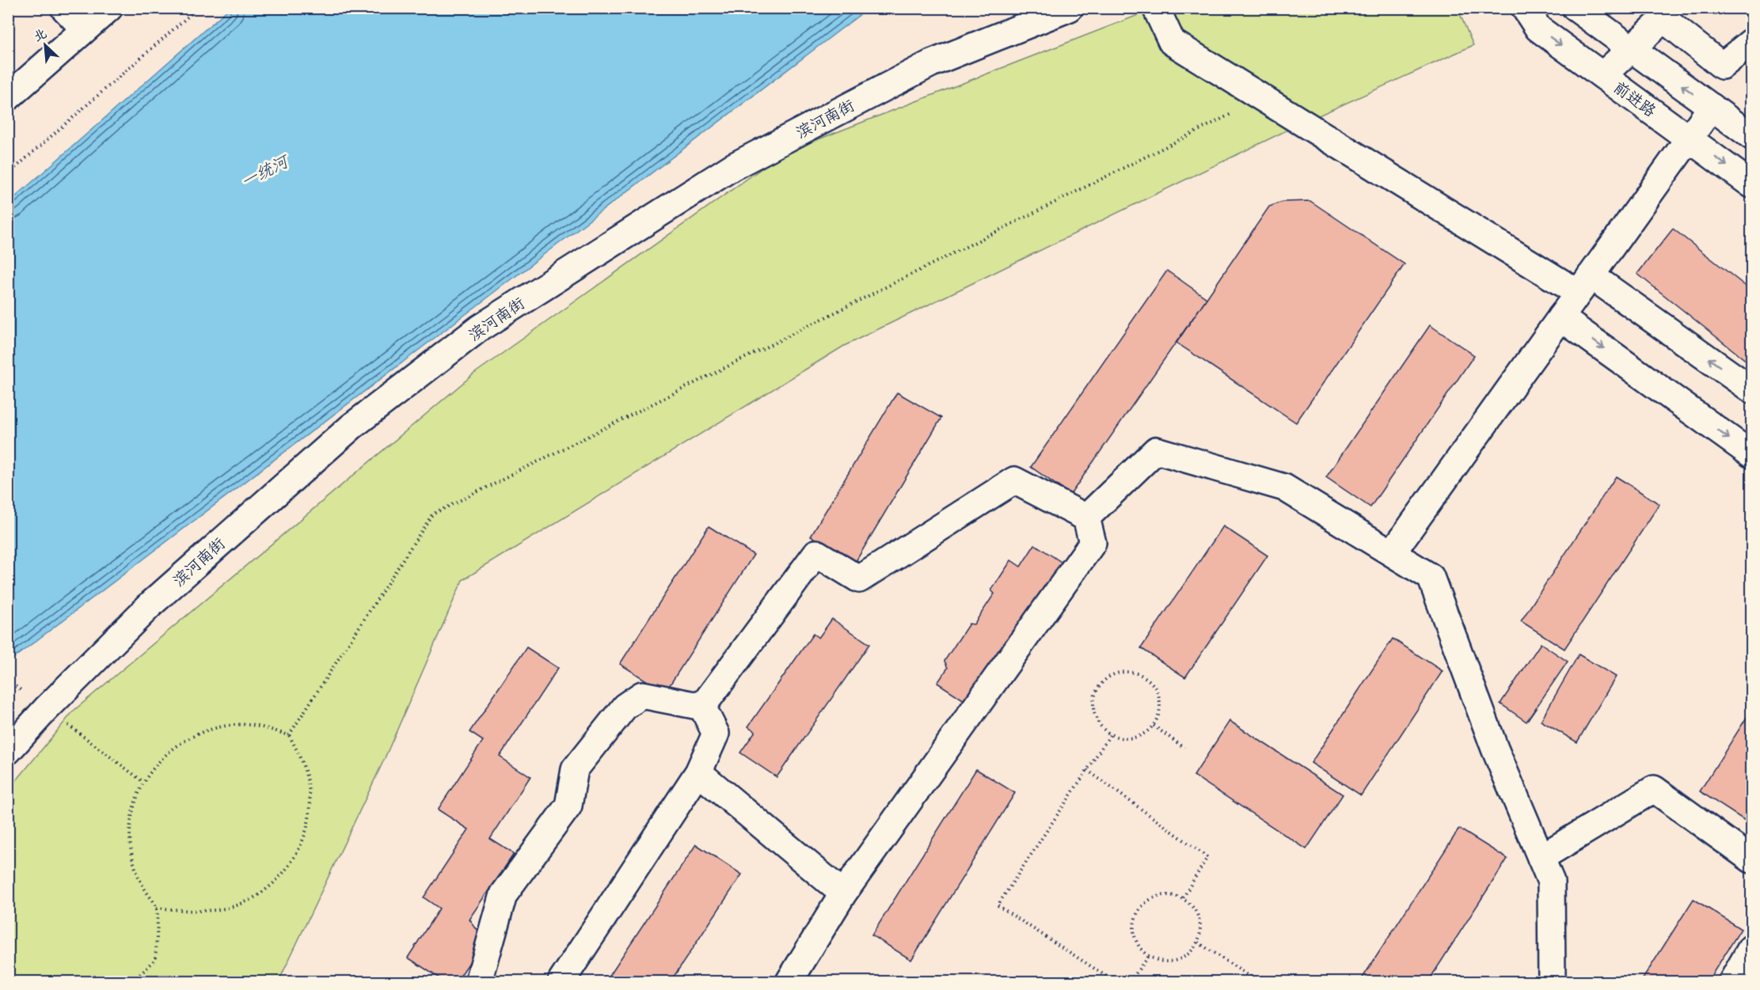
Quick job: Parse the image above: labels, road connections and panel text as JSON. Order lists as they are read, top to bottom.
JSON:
{
  "streets": {
    "street": ["前进路", "滨河南街"]
  },
  "water": ["一统河"],
  "north": "top left"
}
